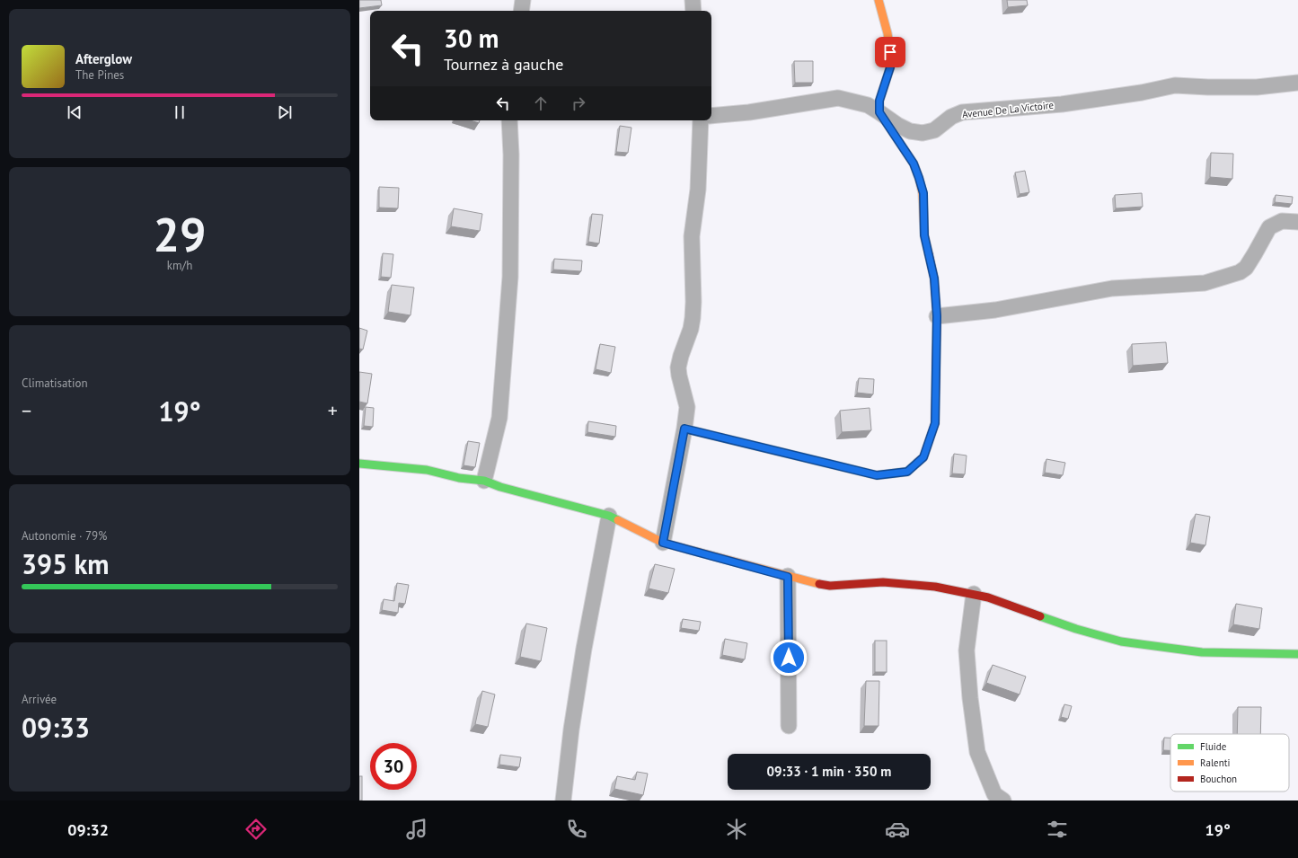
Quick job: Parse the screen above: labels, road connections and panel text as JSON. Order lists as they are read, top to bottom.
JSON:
{
  "streets": {
    "street": ["Avenue De La Victoire"]
  },
  "legend": ["Fluide", "Ralenti", "Bouchon"],
  "page": {
    "turn": ["30 m", "Tournez à gauche"],
    "song": ["Afterglow", "The Pines"],
    "tile": [
      ["29", "km/h"],
      "Climatisation",
      ["Autonomie · 79%", "395 km"],
      ["Arrivée", "09:33"]
    ],
    "heat": ["−", "19°", "+"],
    "limit": "30",
    "trip": "09:33 · 1 min · 350 m",
    "tabs": ["09:32", "19°"]
  }
}
